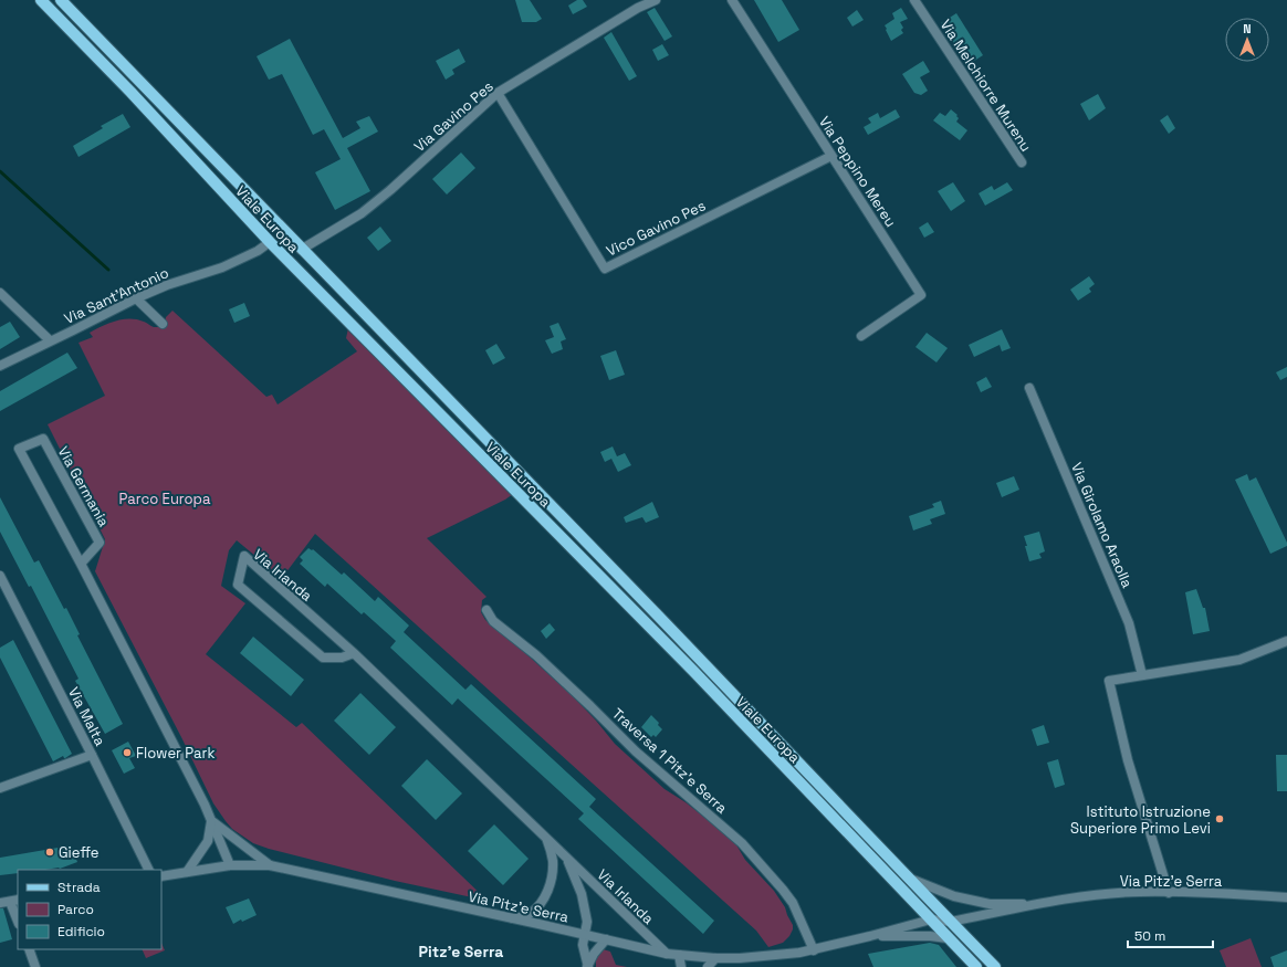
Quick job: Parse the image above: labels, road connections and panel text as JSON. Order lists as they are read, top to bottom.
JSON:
{
  "streets": {
    "main road": ["Viale Europa"],
    "street": [
      "Via Melchiorre Murenu",
      "Via Gavino Pes",
      "Via Peppino Mereu",
      "Vico Gavino Pes",
      "Via Sant'Antonio",
      "Via Germania",
      "Via Girolamo Araolla",
      "Via Irlanda",
      "Via Malta",
      "Traversa 1 Pitz'e Serra",
      "Via Pitz'e Serra"
    ]
  },
  "crossings": [
    ["Via Gavino Pes", "Viale Europa"],
    ["Via Gavino Pes", "Vico Gavino Pes"],
    ["Via Peppino Mereu", "Vico Gavino Pes"],
    ["Viale Europa", "Via Sant'Antonio"],
    ["Viale Europa", "Via Pitz'e Serra"],
    ["Via Germania", "Via Pitz'e Serra"],
    ["Via Irlanda", "Via Pitz'e Serra"],
    ["Traversa 1 Pitz'e Serra", "Via Pitz'e Serra"]
  ],
  "districts": ["Pitz'e Serra"],
  "parks": ["Parco Europa"],
  "places": ["Flower Park", "Istituto Istruzione Superiore Primo Levi", "Gieffe"],
  "legend": ["Strada", "Parco", "Edificio"],
  "scale_bar": "50 m",
  "north": "top"
}
